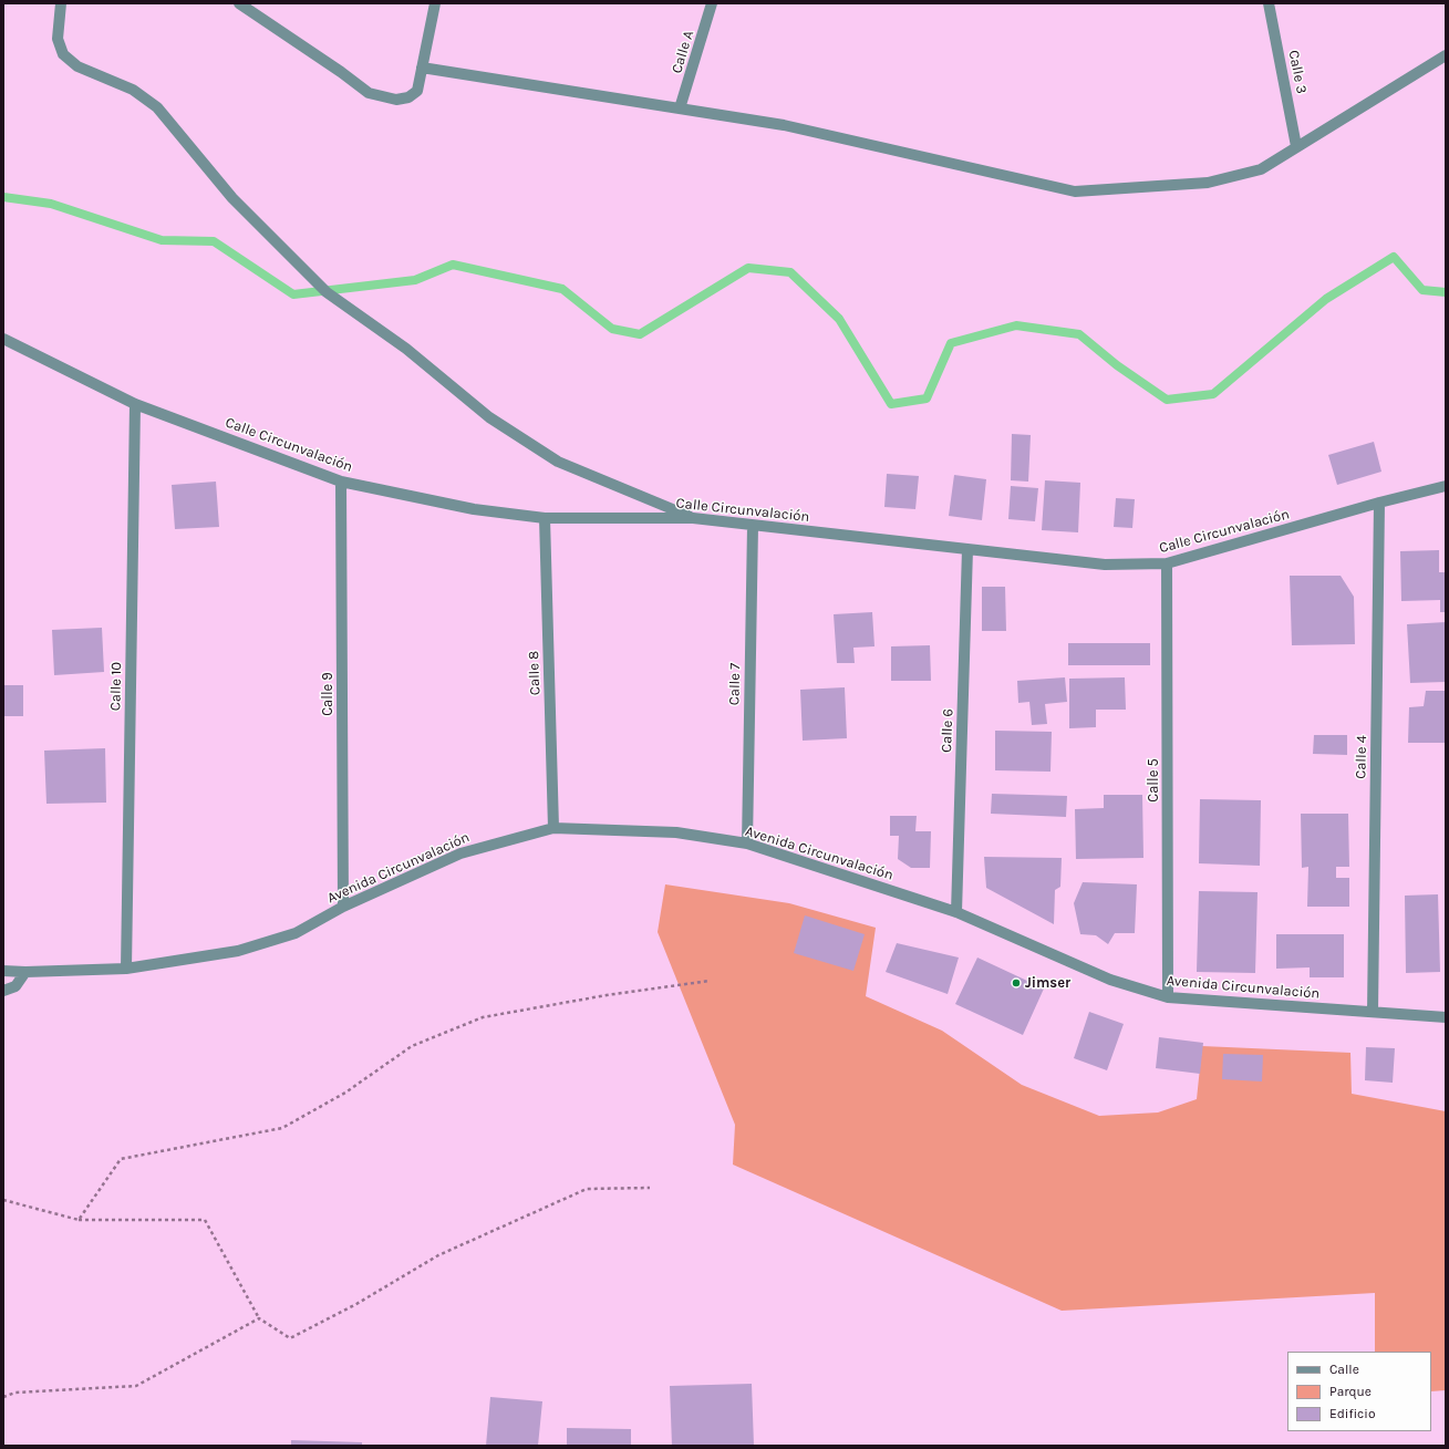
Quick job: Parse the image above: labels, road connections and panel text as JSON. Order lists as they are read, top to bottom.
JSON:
{
  "streets": {
    "street": [
      "Calle A",
      "Calle 3",
      "Calle Circunvalación",
      "Calle 8",
      "Calle 7",
      "Calle 10",
      "Calle 9",
      "Calle 6",
      "Calle 4",
      "Calle 5",
      "Avenida Circunvalación"
    ]
  },
  "crossings": [
    ["Calle Circunvalación", "Calle 8"],
    ["Calle Circunvalación", "Calle 7"],
    ["Calle Circunvalación", "Calle 10"],
    ["Calle Circunvalación", "Calle 9"],
    ["Calle Circunvalación", "Calle 6"],
    ["Calle Circunvalación", "Calle 4"],
    ["Calle Circunvalación", "Calle 5"],
    ["Calle 8", "Avenida Circunvalación"],
    ["Calle 7", "Avenida Circunvalación"],
    ["Calle 10", "Avenida Circunvalación"],
    ["Calle 9", "Avenida Circunvalación"],
    ["Calle 6", "Avenida Circunvalación"],
    ["Calle 4", "Avenida Circunvalación"],
    ["Calle 5", "Avenida Circunvalación"]
  ],
  "places": ["Jimser"],
  "legend": ["Calle", "Parque", "Edificio"]
}
